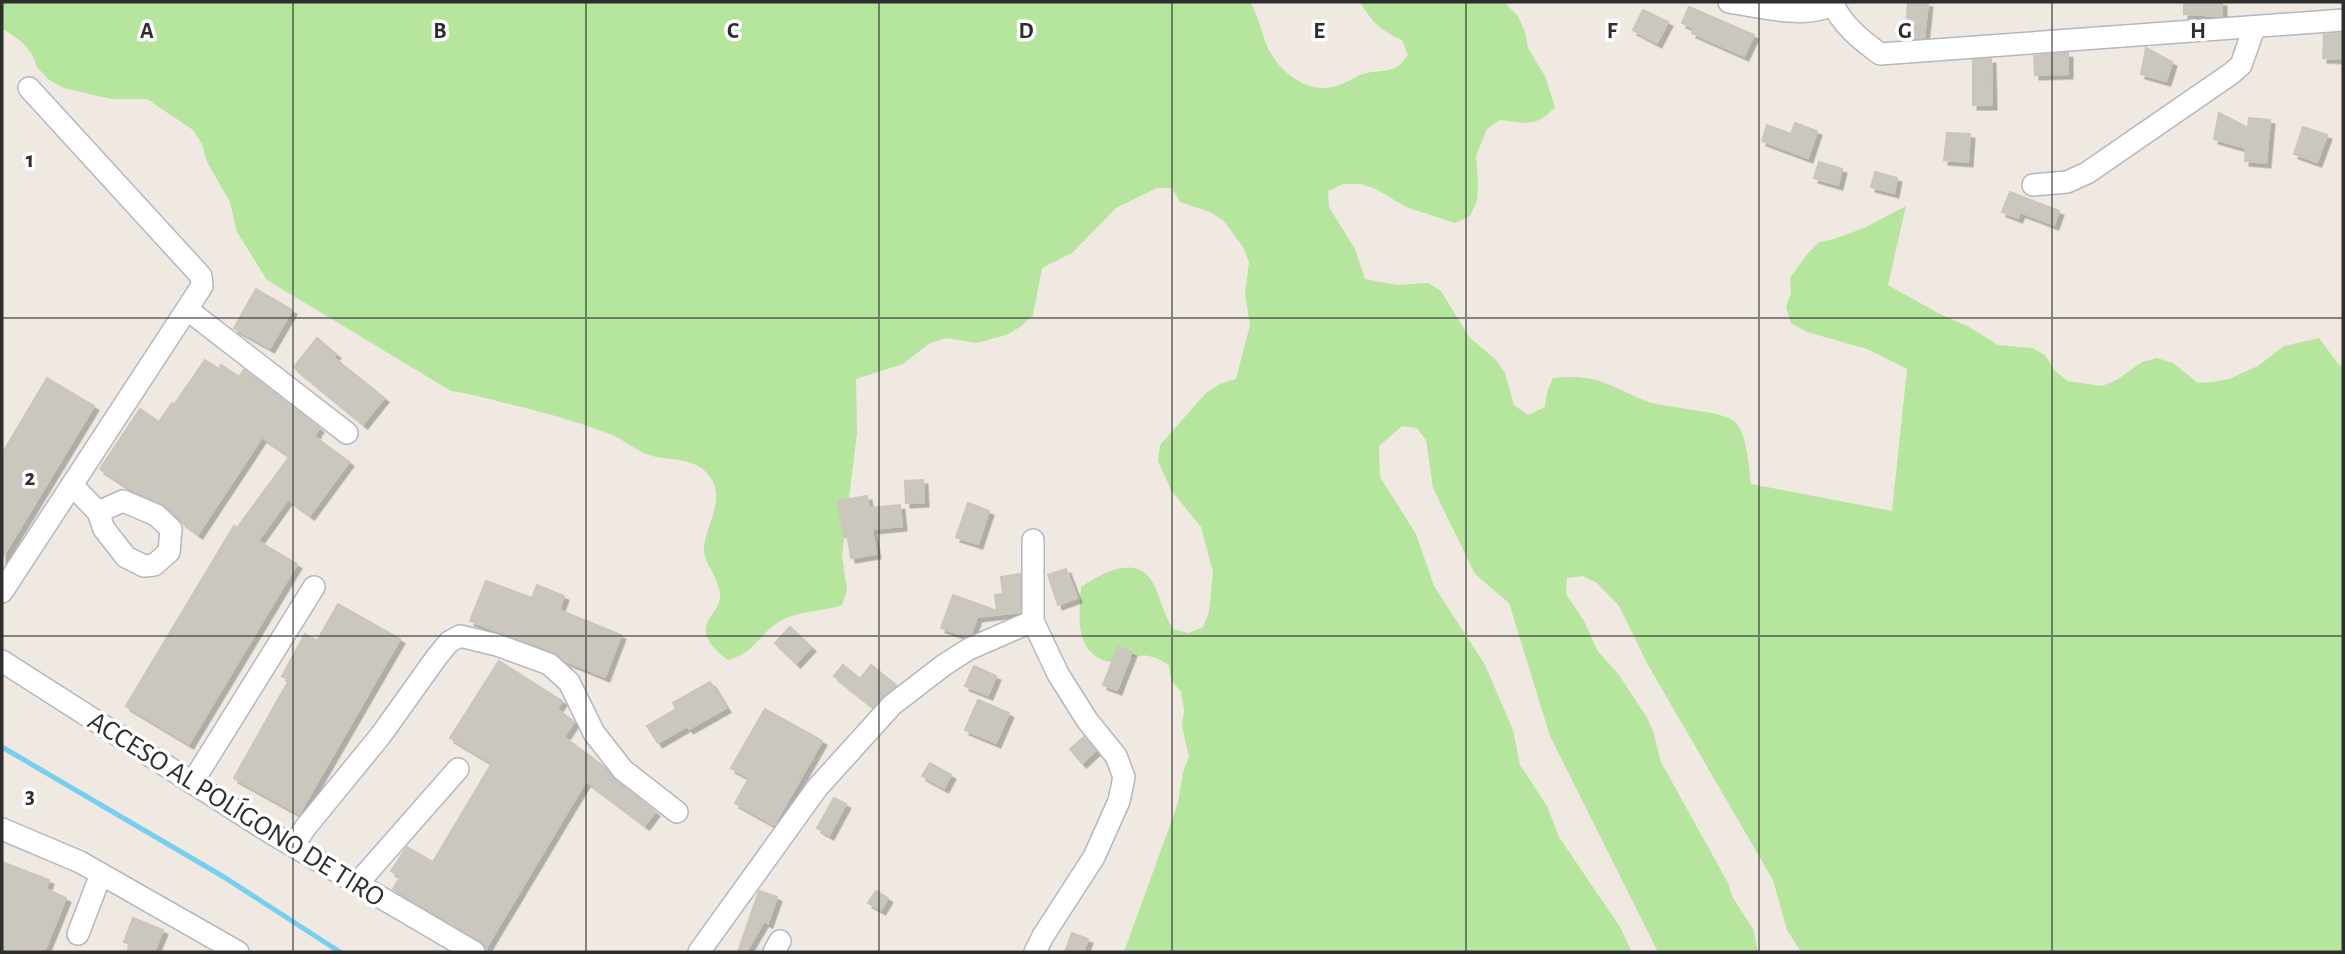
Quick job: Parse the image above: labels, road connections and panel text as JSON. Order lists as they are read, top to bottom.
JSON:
{
  "streets": {
    "street": ["ACCESO AL POLÍGONO DE TIRO"]
  },
  "grid": {
    "columns": [
      "A",
      "B",
      "C",
      "D",
      "E",
      "F",
      "G",
      "H"
    ],
    "rows": ["1", "2", "3"]
  }
}
